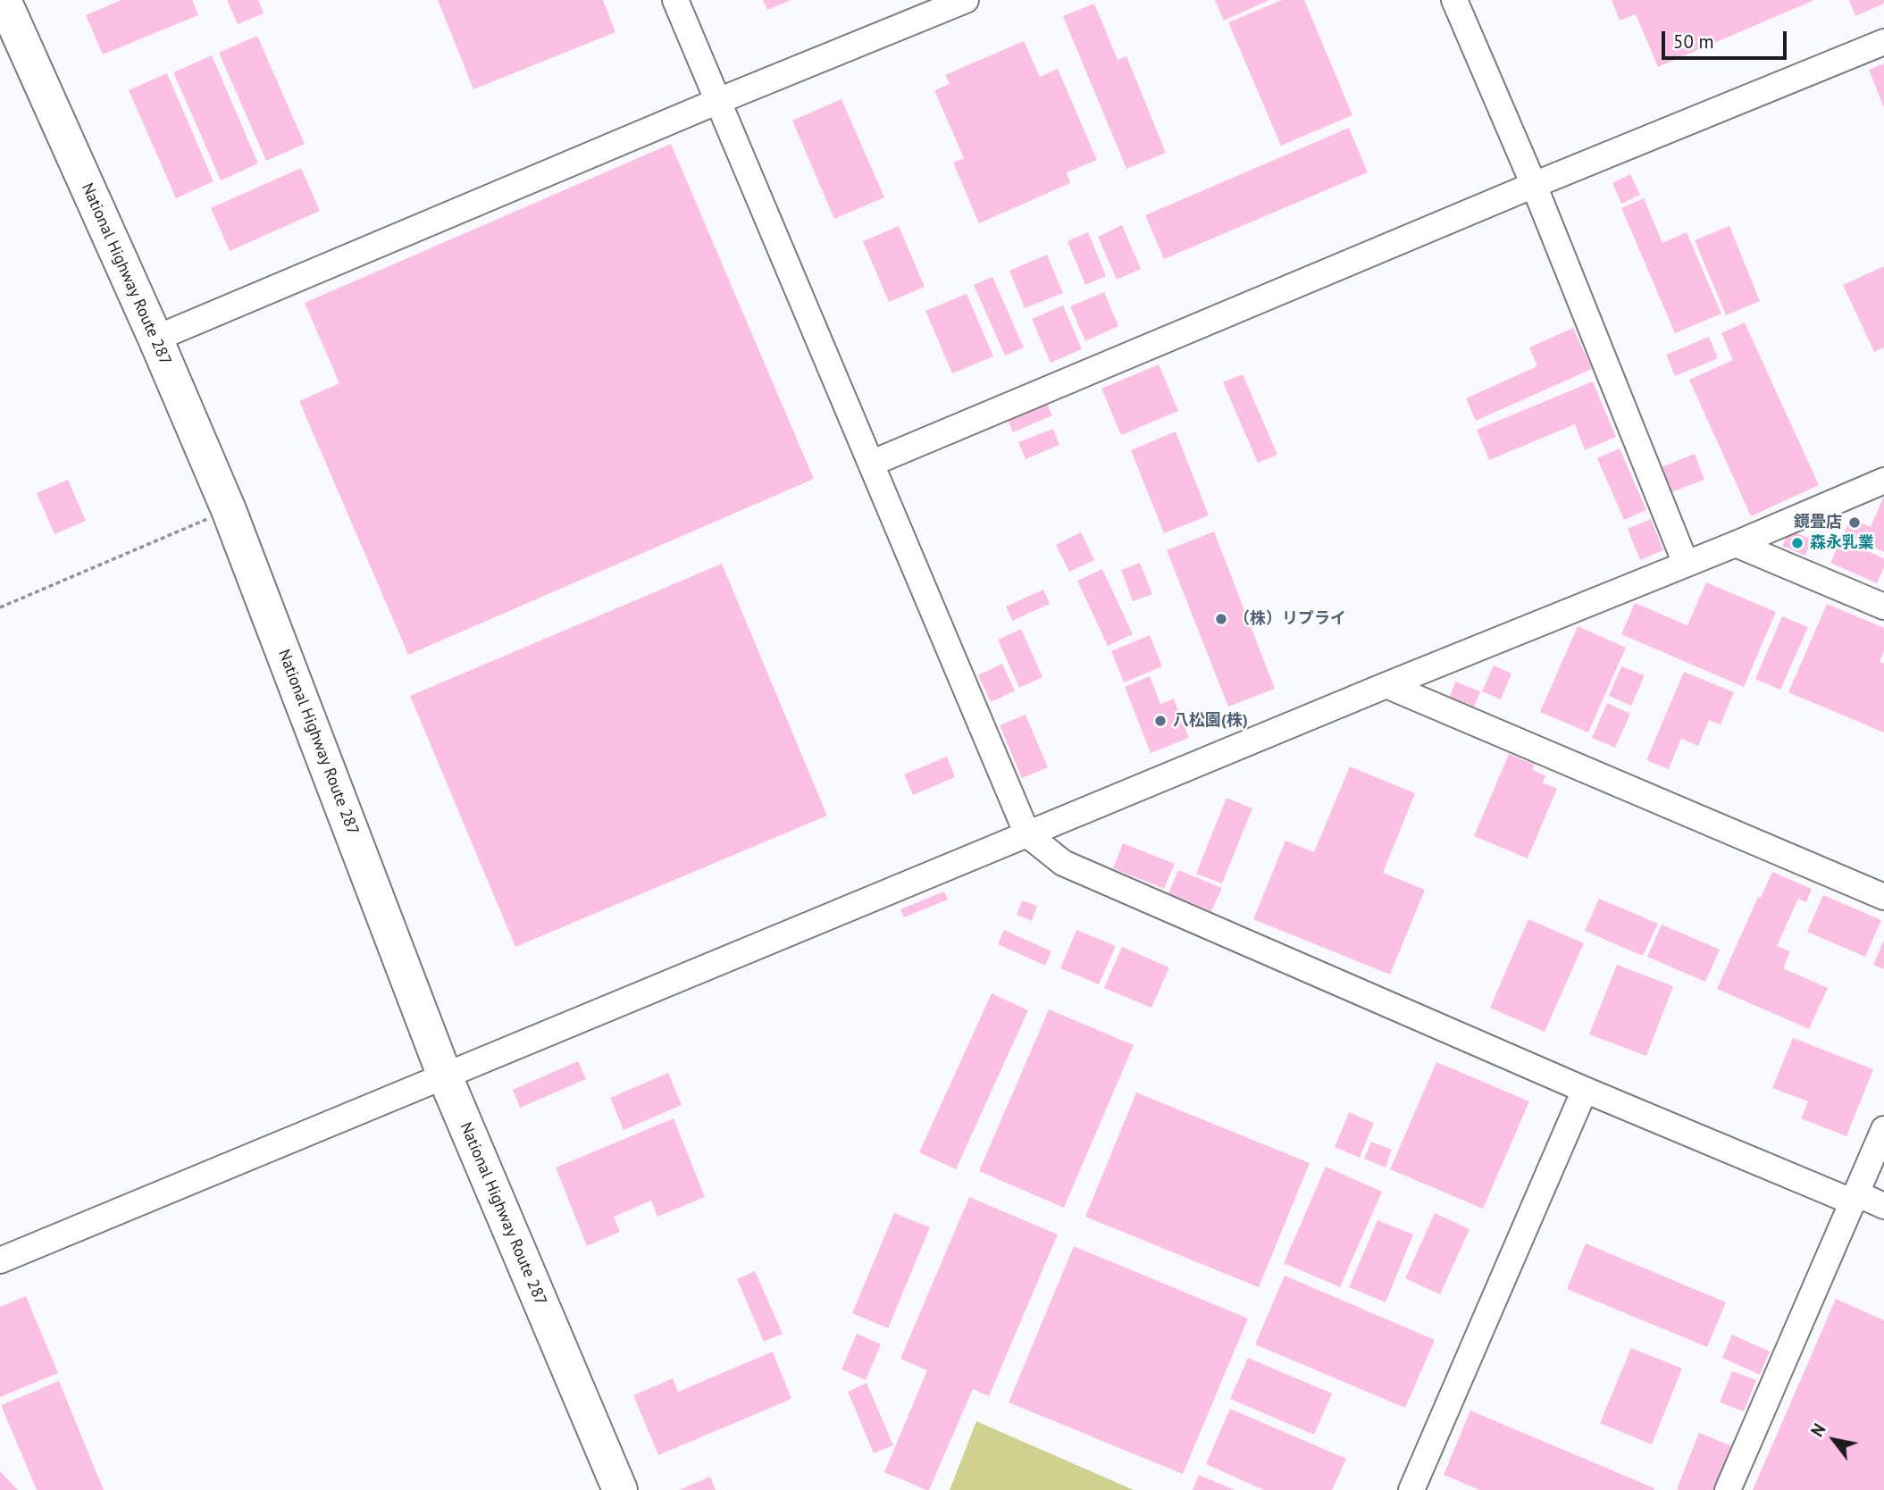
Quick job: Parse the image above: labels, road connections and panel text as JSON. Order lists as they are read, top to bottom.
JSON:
{
  "streets": {
    "highway": ["National Highway Route 287"]
  },
  "places": [
    "鏡畳店",
    "森永乳業",
    "（株）リプライ",
    "八松園(株)"
  ],
  "scale_bar": "50 m",
  "north": "top left"
}
